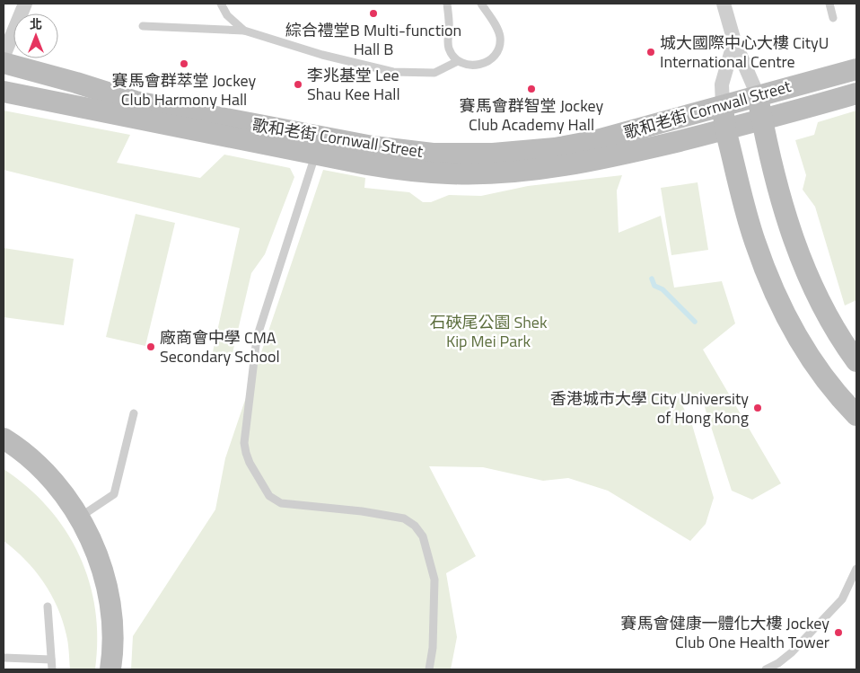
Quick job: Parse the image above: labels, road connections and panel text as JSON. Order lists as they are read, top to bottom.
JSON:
{
  "streets": {
    "main road": ["歌和老街 Cornwall Street"]
  },
  "parks": ["石硤尾公園 Shek Kip Mei Park"],
  "places": [
    "綜合禮堂B Multi-function Hall B",
    "城大國際中心大樓 CityU International Centre",
    "賽馬會群萃堂 Jockey Club Harmony Hall",
    "李兆基堂 Lee Shau Kee Hall",
    "賽馬會群智堂 Jockey Club Academy Hall",
    "廠商會中學 CMA Secondary School",
    "香港城市大學 City University of Hong Kong",
    "賽馬會健康一體化大樓 Jockey Club One Health Tower"
  ],
  "north": "top"
}
